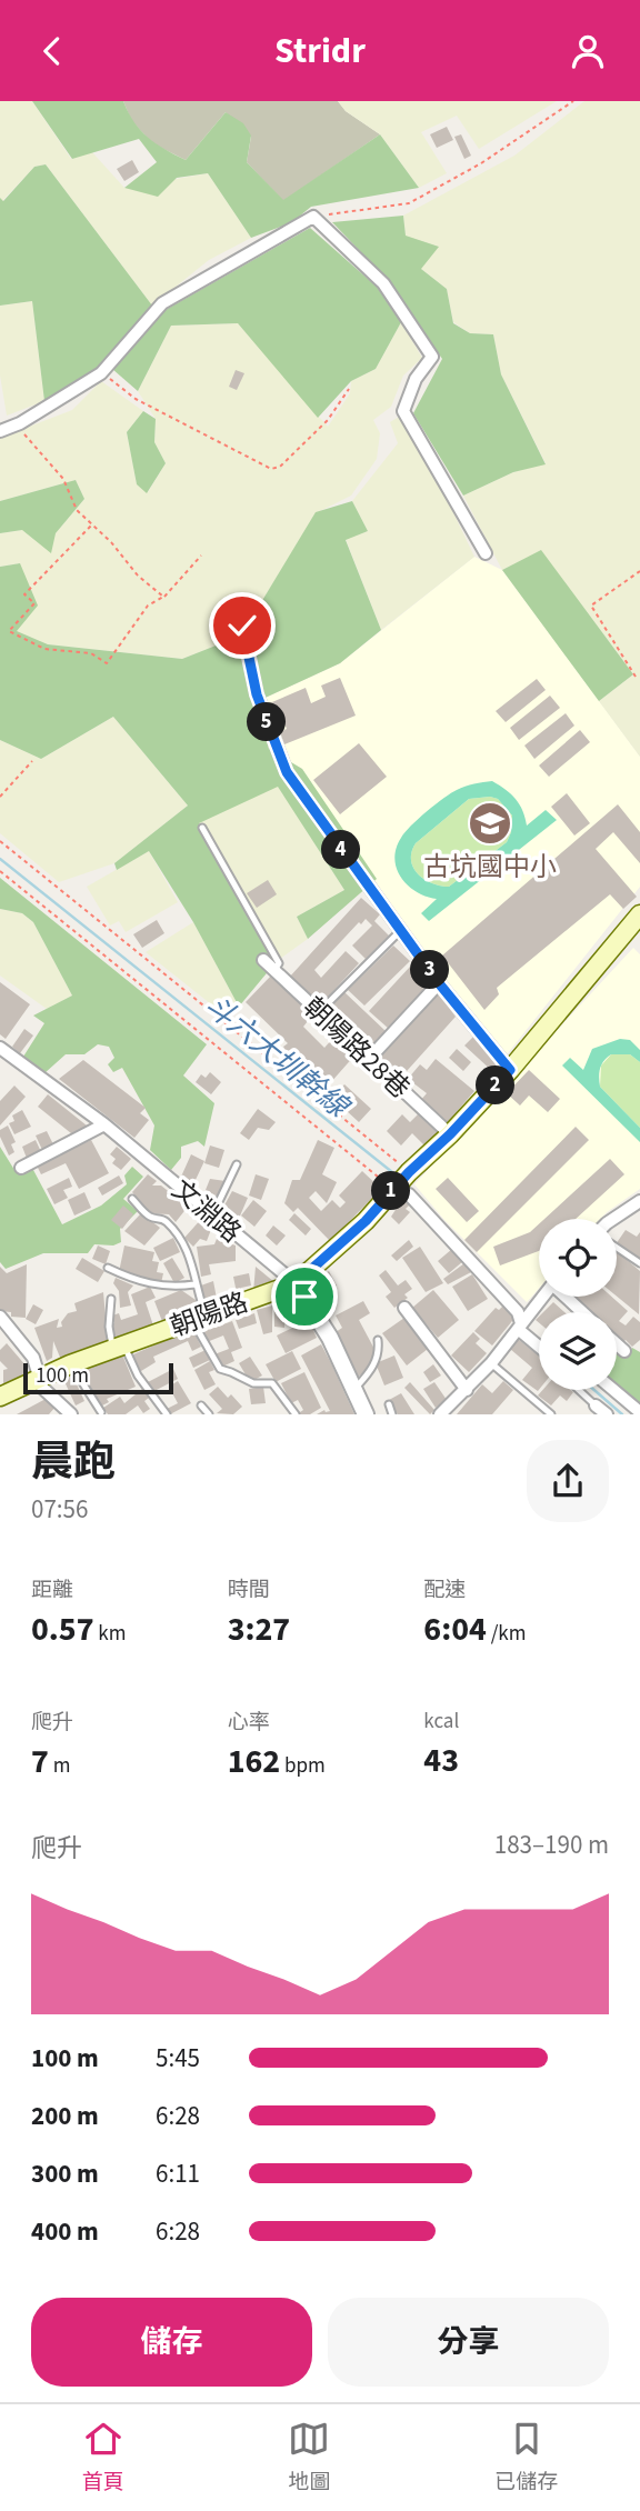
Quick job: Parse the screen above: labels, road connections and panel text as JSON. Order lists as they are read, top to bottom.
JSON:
{
  "streets": {
    "main road": ["朝陽路"],
    "street": ["朝陽路28巷", "文淵路"]
  },
  "crossings": [
    ["朝陽路28巷", "朝陽路"],
    ["文淵路", "朝陽路"]
  ],
  "water": ["斗六大圳幹線"],
  "places": {
    "school or university": ["古坑國中小"]
  },
  "scale_bar": "100 m",
  "page": {
    "header": "Stridr",
    "pins": [
      "5",
      "4",
      "3",
      "2",
      "1"
    ],
    "scale": "100 m",
    "heading": ["晨跑", "07:56"],
    "stats": [
      ["距離", "0.57 km"],
      ["時間", "3:27"],
      ["配速", "6:04 /km"],
      ["爬升", "7 m"],
      ["心率", "162 bpm"],
      ["kcal", "43"]
    ],
    "chart": ["爬升", "183–190 m"],
    "list": [
      {
        "name": "100 m",
        "note": "5:45"
      },
      {
        "name": "200 m",
        "note": "6:28"
      },
      {
        "name": "300 m",
        "note": "6:11"
      },
      {
        "name": "400 m",
        "note": "6:28"
      }
    ],
    "buttons": ["儲存", "分享"],
    "tabs": ["首頁", "地圖", "已儲存"]
  }
}
